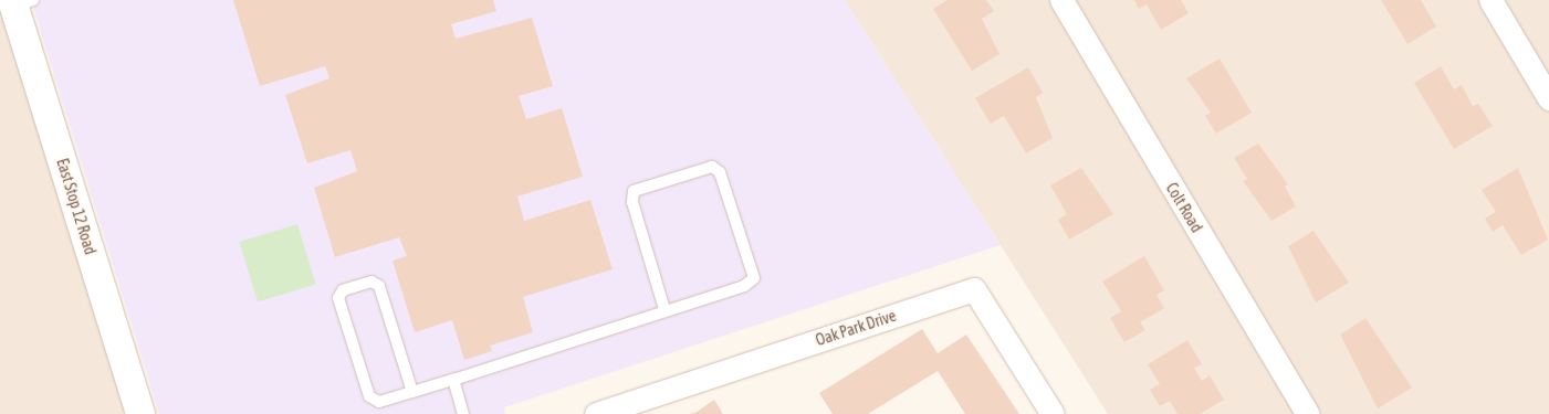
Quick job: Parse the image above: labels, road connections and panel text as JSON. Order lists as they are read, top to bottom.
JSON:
{
  "streets": {
    "street": ["East Stop 12 Road", "Colt Road", "Oak Park Drive"]
  }
}
